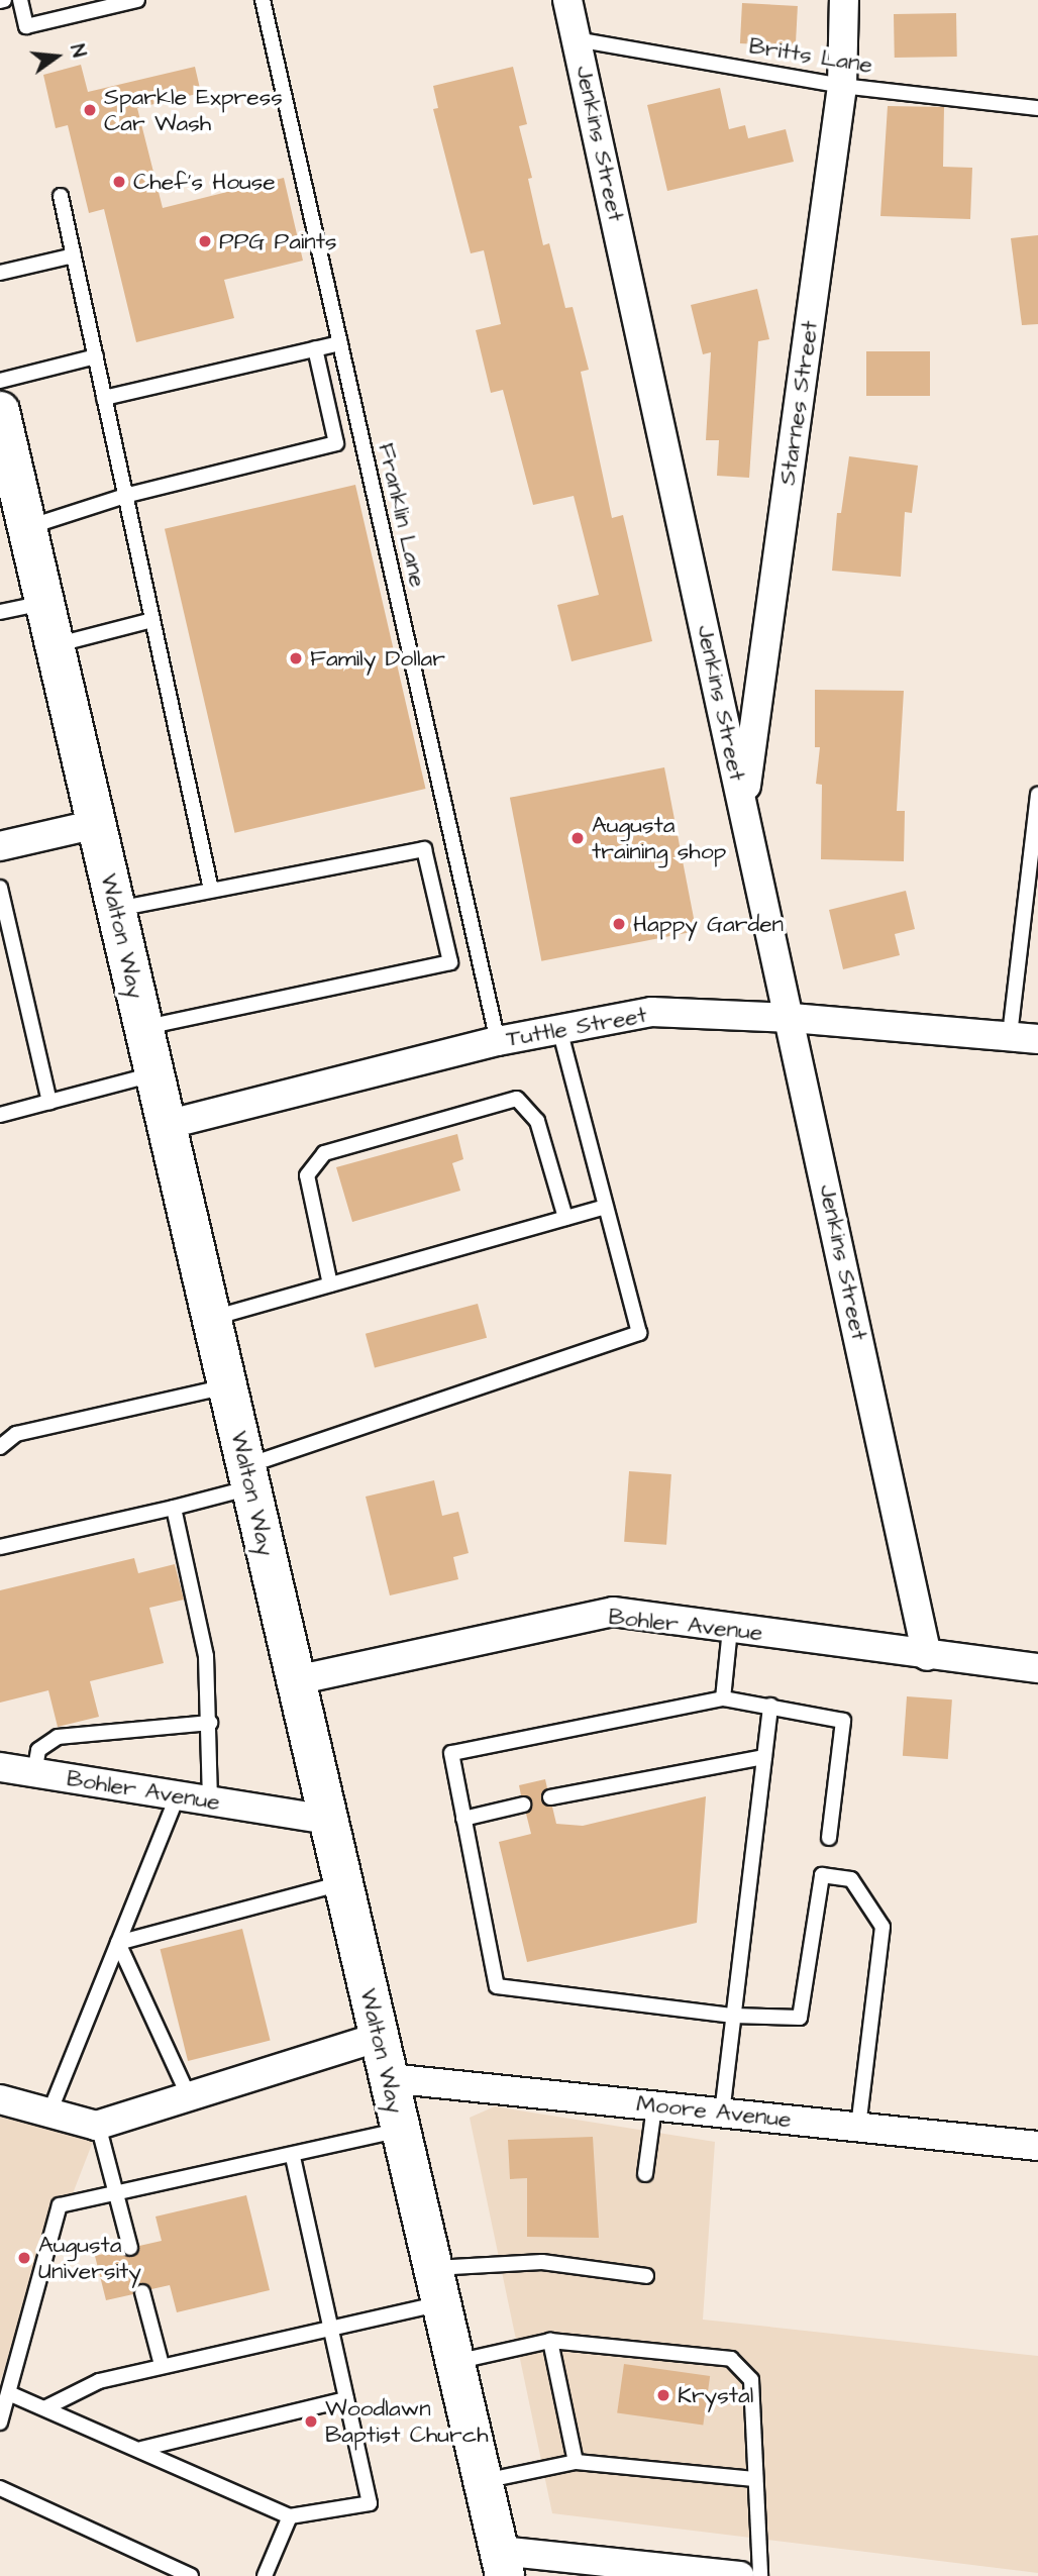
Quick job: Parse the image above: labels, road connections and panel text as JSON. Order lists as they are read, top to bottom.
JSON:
{
  "streets": {
    "main road": ["Walton Way"],
    "street": [
      "Jenkins Street",
      "Starnes Street",
      "Tuttle Street",
      "Bohler Avenue",
      "Moore Avenue"
    ],
    "lane": ["Britts Lane", "Franklin Lane"]
  },
  "crossings": [
    ["Britts Lane", "Jenkins Street"],
    ["Britts Lane", "Starnes Street"],
    ["Jenkins Street", "Starnes Street"],
    ["Jenkins Street", "Tuttle Street"],
    ["Jenkins Street", "Bohler Avenue"],
    ["Franklin Lane", "Tuttle Street"],
    ["Walton Way", "Tuttle Street"],
    ["Walton Way", "Bohler Avenue"],
    ["Walton Way", "Moore Avenue"]
  ],
  "places": [
    "Sparkle Express Car Wash",
    "Chef's House",
    "PPG Paints",
    "Family Dollar",
    "Augusta training shop",
    "Happy Garden",
    "Augusta University",
    "Krystal",
    "Woodlawn Baptist Church"
  ],
  "north": "right"
}
